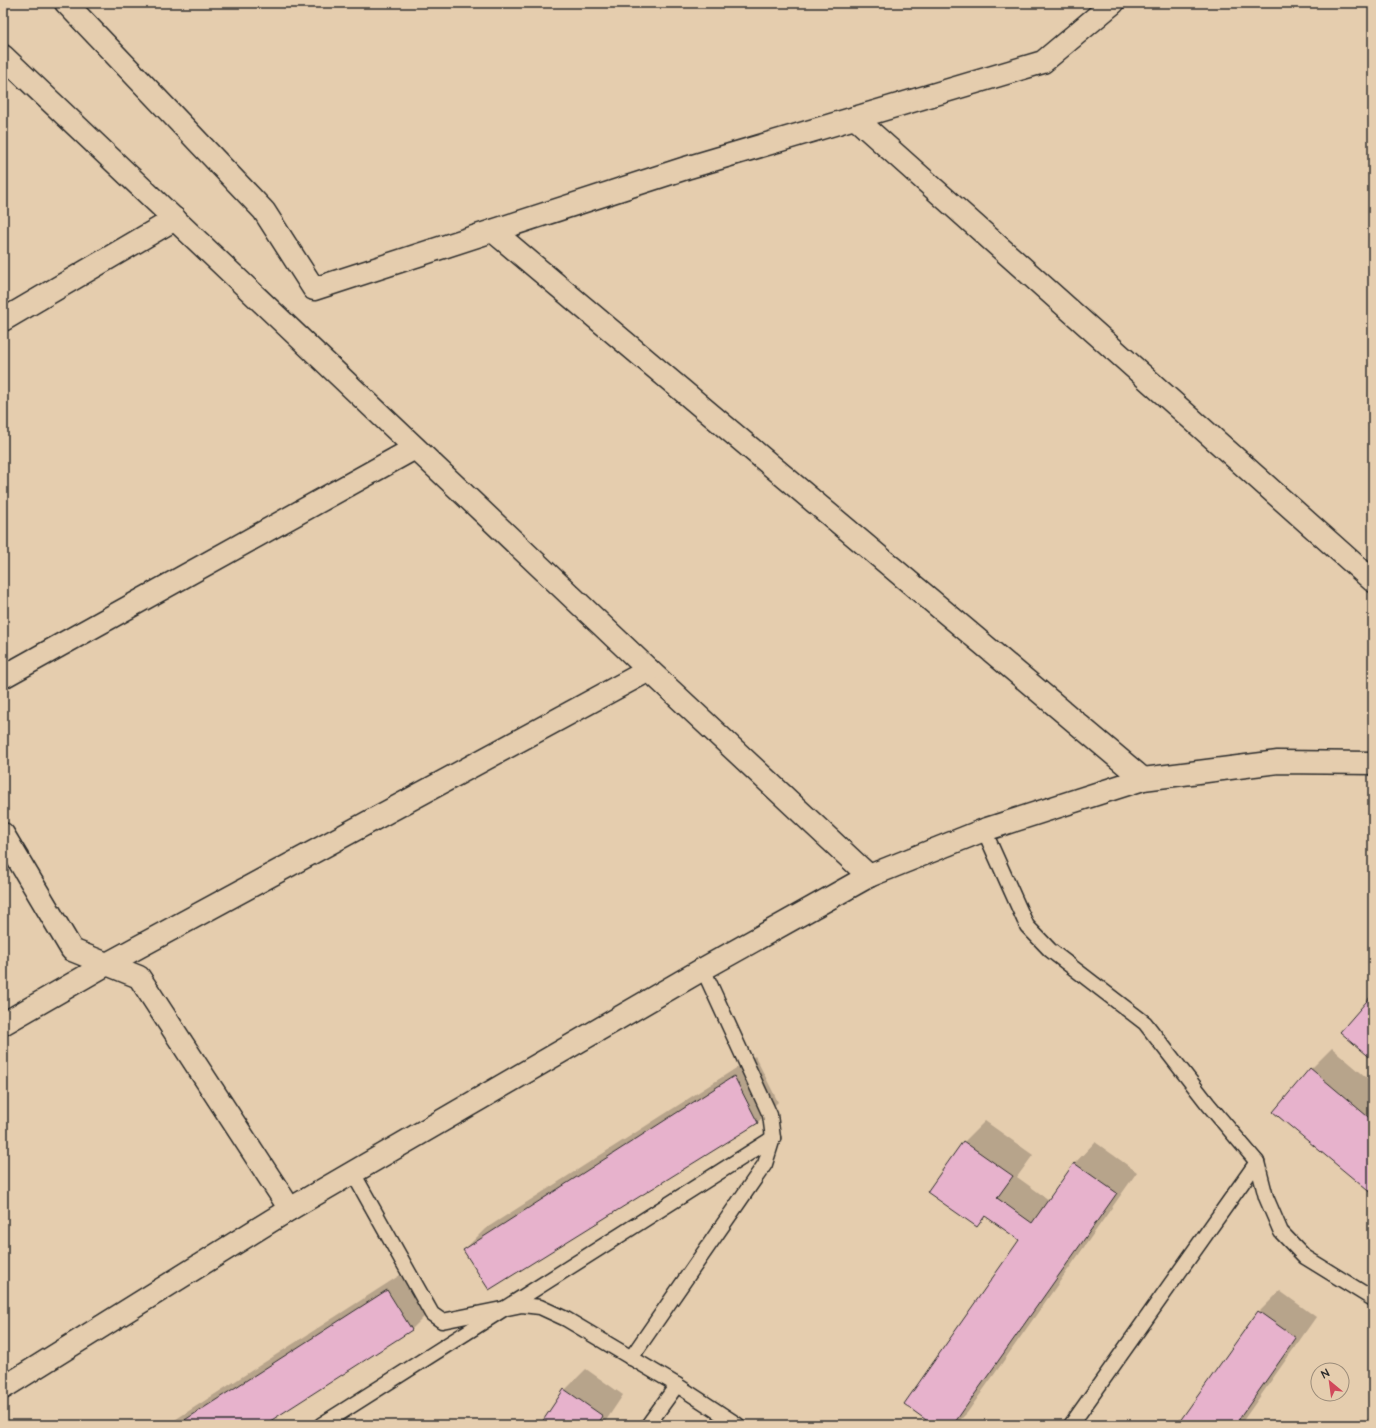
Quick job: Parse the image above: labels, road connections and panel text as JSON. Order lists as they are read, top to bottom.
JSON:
{
  "north": "top left"
}
